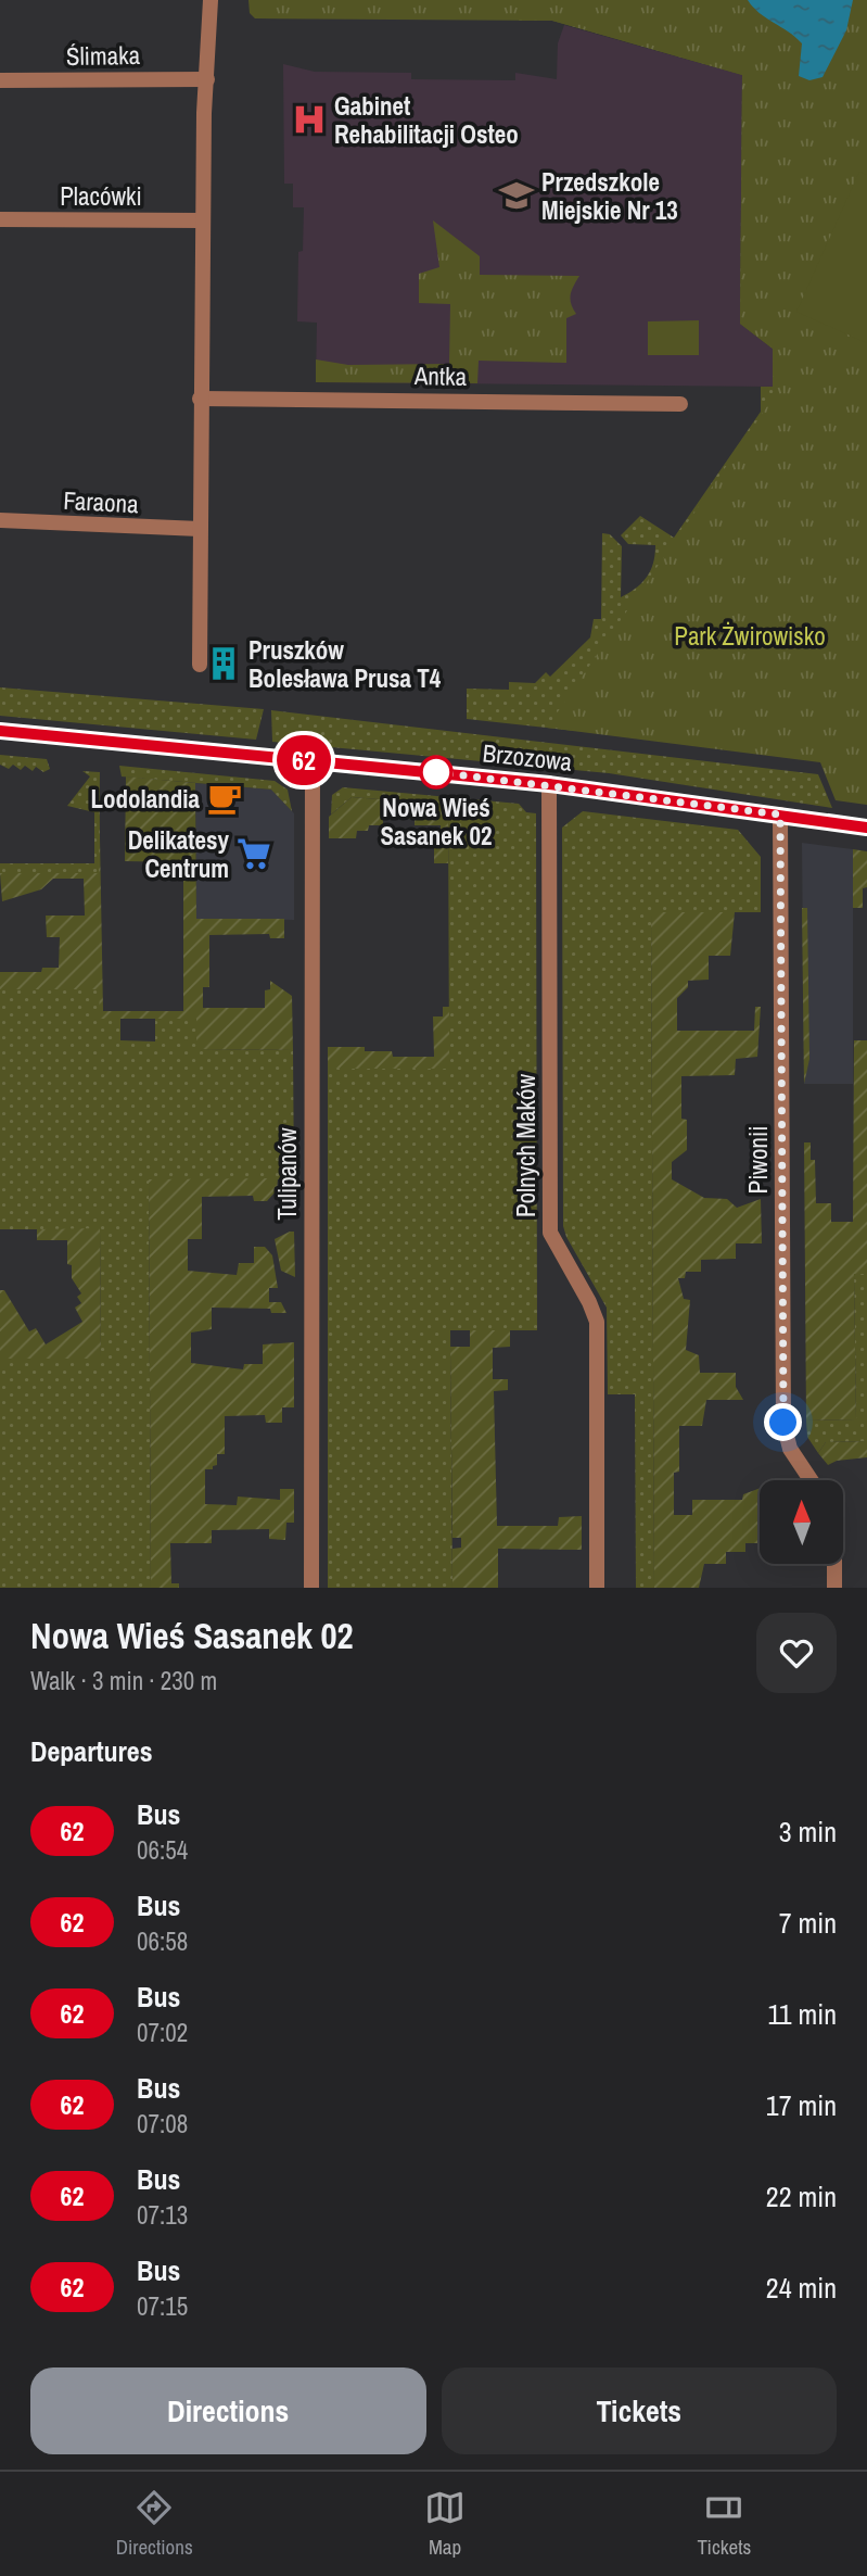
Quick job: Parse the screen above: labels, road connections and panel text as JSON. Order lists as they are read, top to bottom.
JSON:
{
  "streets": {
    "street": [
      "Ślimaka",
      "Placówki",
      "Antka",
      "Faraona",
      "Brzozowa",
      "Polnych Maków",
      "Piwonii",
      "Tulipanów"
    ]
  },
  "crossings": [
    ["Brzozowa", "Polnych Maków"],
    ["Brzozowa", "Piwonii"],
    ["Brzozowa", "Tulipanów"]
  ],
  "parks": ["Park Żwirowisko"],
  "places": {
    "hospital": ["Gabinet Rehabilitacji Osteo"],
    "school or university": ["Przedszkole Miejskie Nr 13"],
    "building": ["Pruszków Bolesława Prusa T4"],
    "other": ["Nowa Wieś Sasanek 02"],
    "cafe": ["Lodolandia"],
    "supermarket": ["Delikatesy Centrum"]
  },
  "lines": ["bus line 62"],
  "north": "top",
  "page": {
    "on_map": "62",
    "heading": [
      ["Nowa Wieś Sasanek 02", "Walk · 3 min · 230 m"],
      "Departures"
    ],
    "list": [
      {
        "mark": "62",
        "name": "Bus",
        "note": "06:54",
        "value": "3 min"
      },
      {
        "mark": "62",
        "name": "Bus",
        "note": "06:58",
        "value": "7 min"
      },
      {
        "mark": "62",
        "name": "Bus",
        "note": "07:02",
        "value": "11 min"
      },
      {
        "mark": "62",
        "name": "Bus",
        "note": "07:08",
        "value": "17 min"
      },
      {
        "mark": "62",
        "name": "Bus",
        "note": "07:13",
        "value": "22 min"
      },
      {
        "mark": "62",
        "name": "Bus",
        "note": "07:15",
        "value": "24 min"
      }
    ],
    "buttons": ["Directions", "Tickets"],
    "tabs": ["Directions", "Map", "Tickets"]
  }
}
